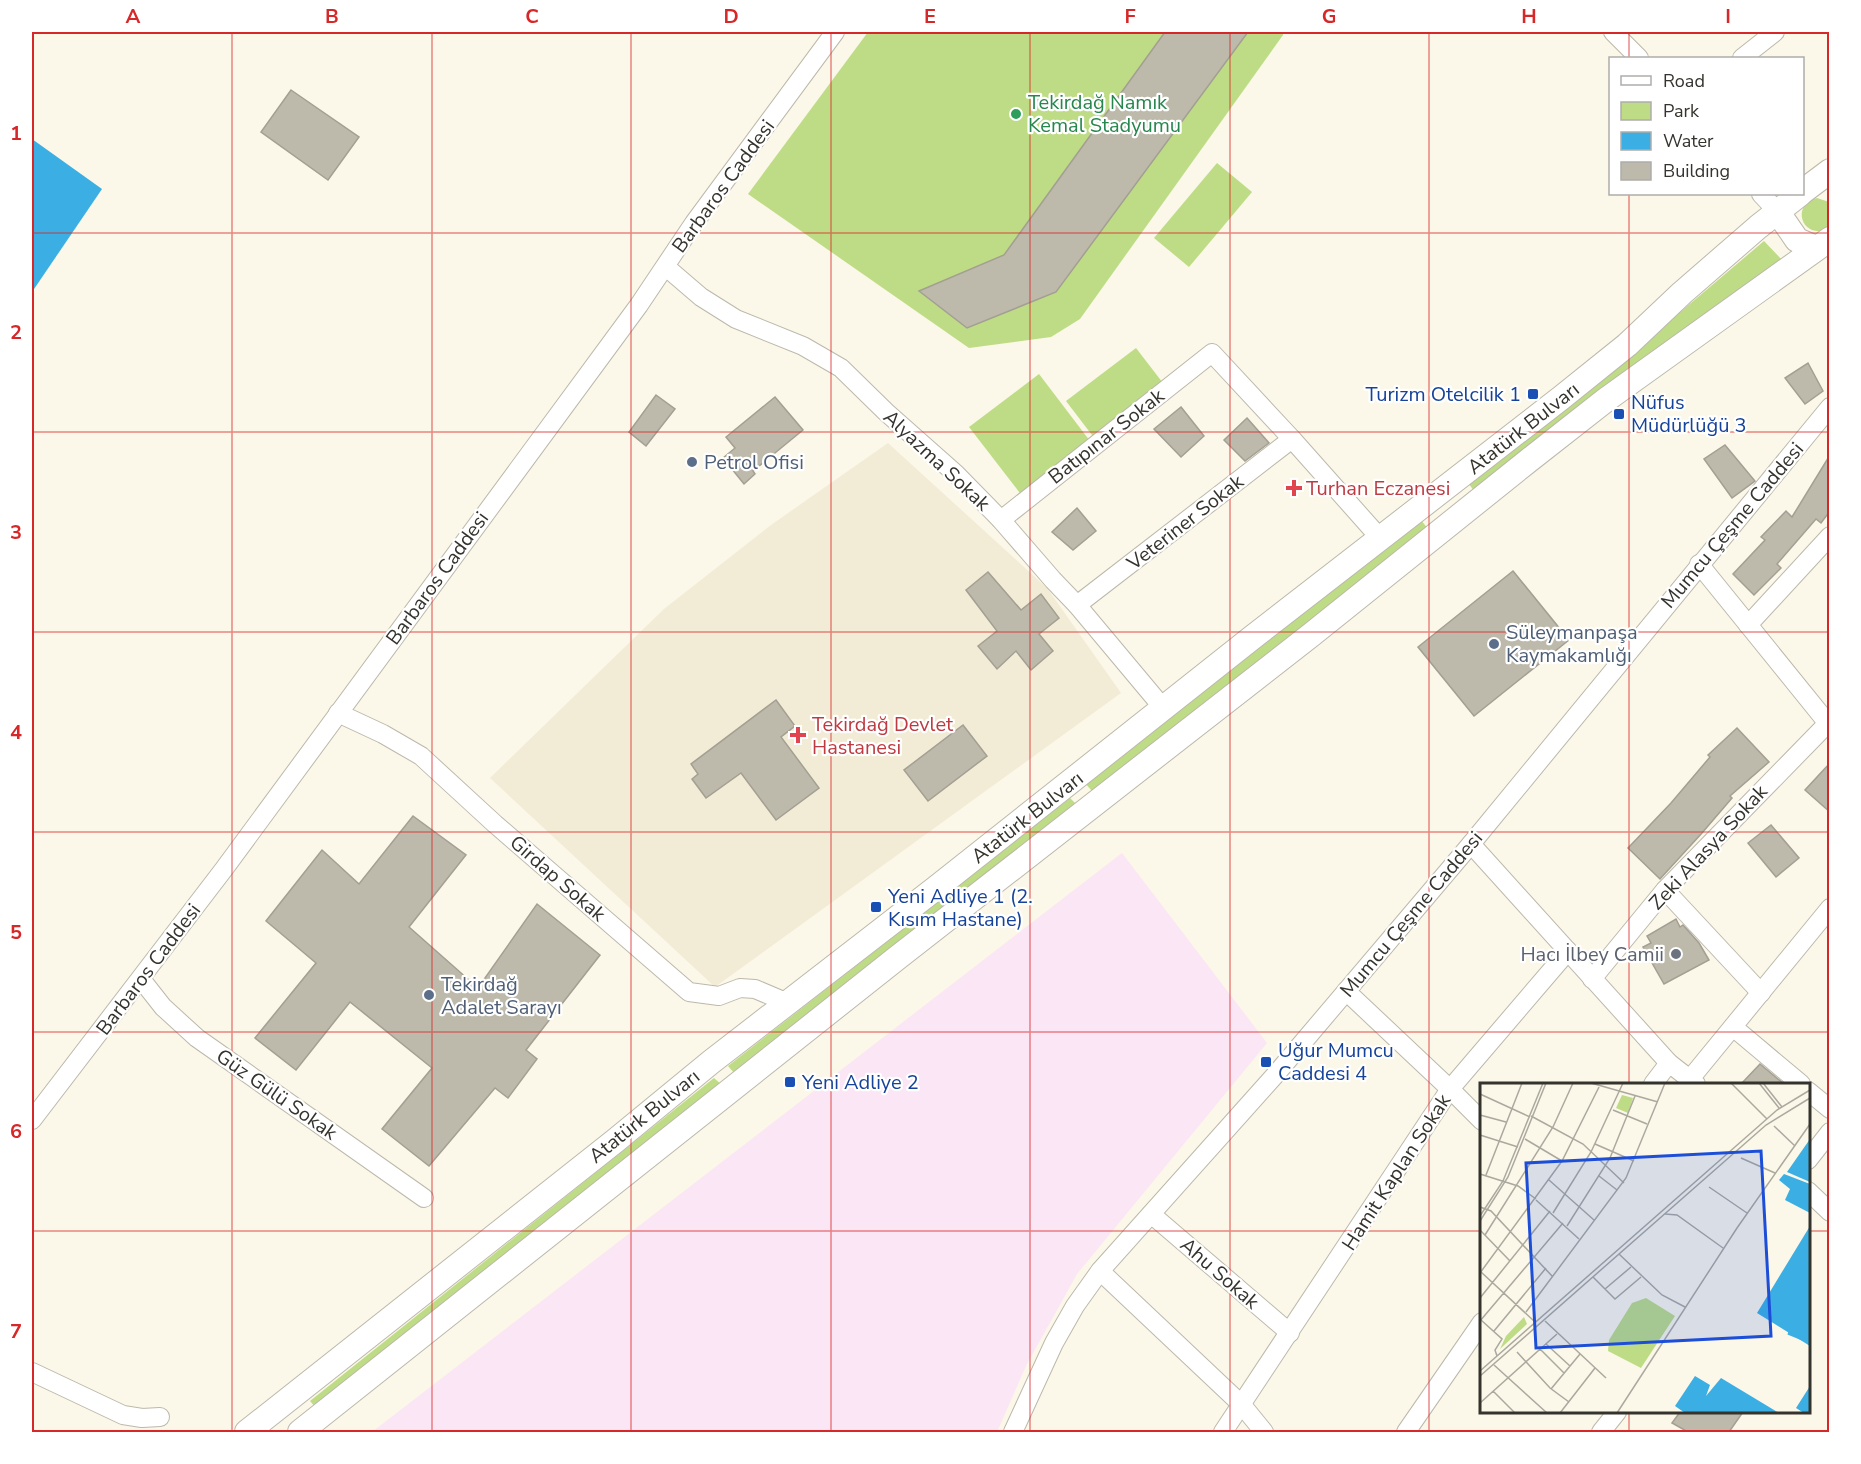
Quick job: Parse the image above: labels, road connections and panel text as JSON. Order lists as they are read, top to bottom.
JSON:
{
  "streets": {
    "main road": ["Atatürk Bulvarı"],
    "street": [
      "Barbaros Caddesi",
      "Batıpınar Sokak",
      "Alyazma Sokak",
      "Veteriner Sokak",
      "Mumcu Çeşme Caddesi",
      "Zeki Alasya Sokak",
      "Girdap Sokak",
      "Güz Gülü Sokak",
      "Hamit Kaplan Sokak",
      "Ahu Sokak"
    ]
  },
  "crossings": [
    ["Barbaros Caddesi", "Alyazma Sokak"],
    ["Barbaros Caddesi", "Girdap Sokak"],
    ["Barbaros Caddesi", "Güz Gülü Sokak"],
    ["Atatürk Bulvarı", "Alyazma Sokak"],
    ["Atatürk Bulvarı", "Girdap Sokak"],
    ["Batıpınar Sokak", "Alyazma Sokak"],
    ["Batıpınar Sokak", "Veteriner Sokak"],
    ["Alyazma Sokak", "Veteriner Sokak"],
    ["Mumcu Çeşme Caddesi", "Ahu Sokak"],
    ["Hamit Kaplan Sokak", "Ahu Sokak"]
  ],
  "places": {
    "other": [
      "Tekirdağ Namık Kemal Stadyumu",
      "Petrol Ofisi",
      "Süleymanpaşa Kaymakamlığı",
      "Hacı İlbey Camii",
      "Tekirdağ Adalet Sarayı"
    ],
    "transit": [
      "Turizm Otelcilik 1",
      "Nüfus Müdürlüğü 3",
      "Yeni Adliye 1 (2. Kısım Hastane)",
      "Uğur Mumcu Caddesi 4",
      "Yeni Adliye 2"
    ],
    "health": ["Turhan Eczanesi", "Tekirdağ Devlet Hastanesi"]
  },
  "legend": [
    "Road",
    "Park",
    "Water",
    "Building"
  ],
  "grid": {
    "columns": [
      "A",
      "B",
      "C",
      "D",
      "E",
      "F",
      "G",
      "H",
      "I"
    ],
    "rows": [
      "1",
      "2",
      "3",
      "4",
      "5",
      "6",
      "7"
    ]
  }
}
